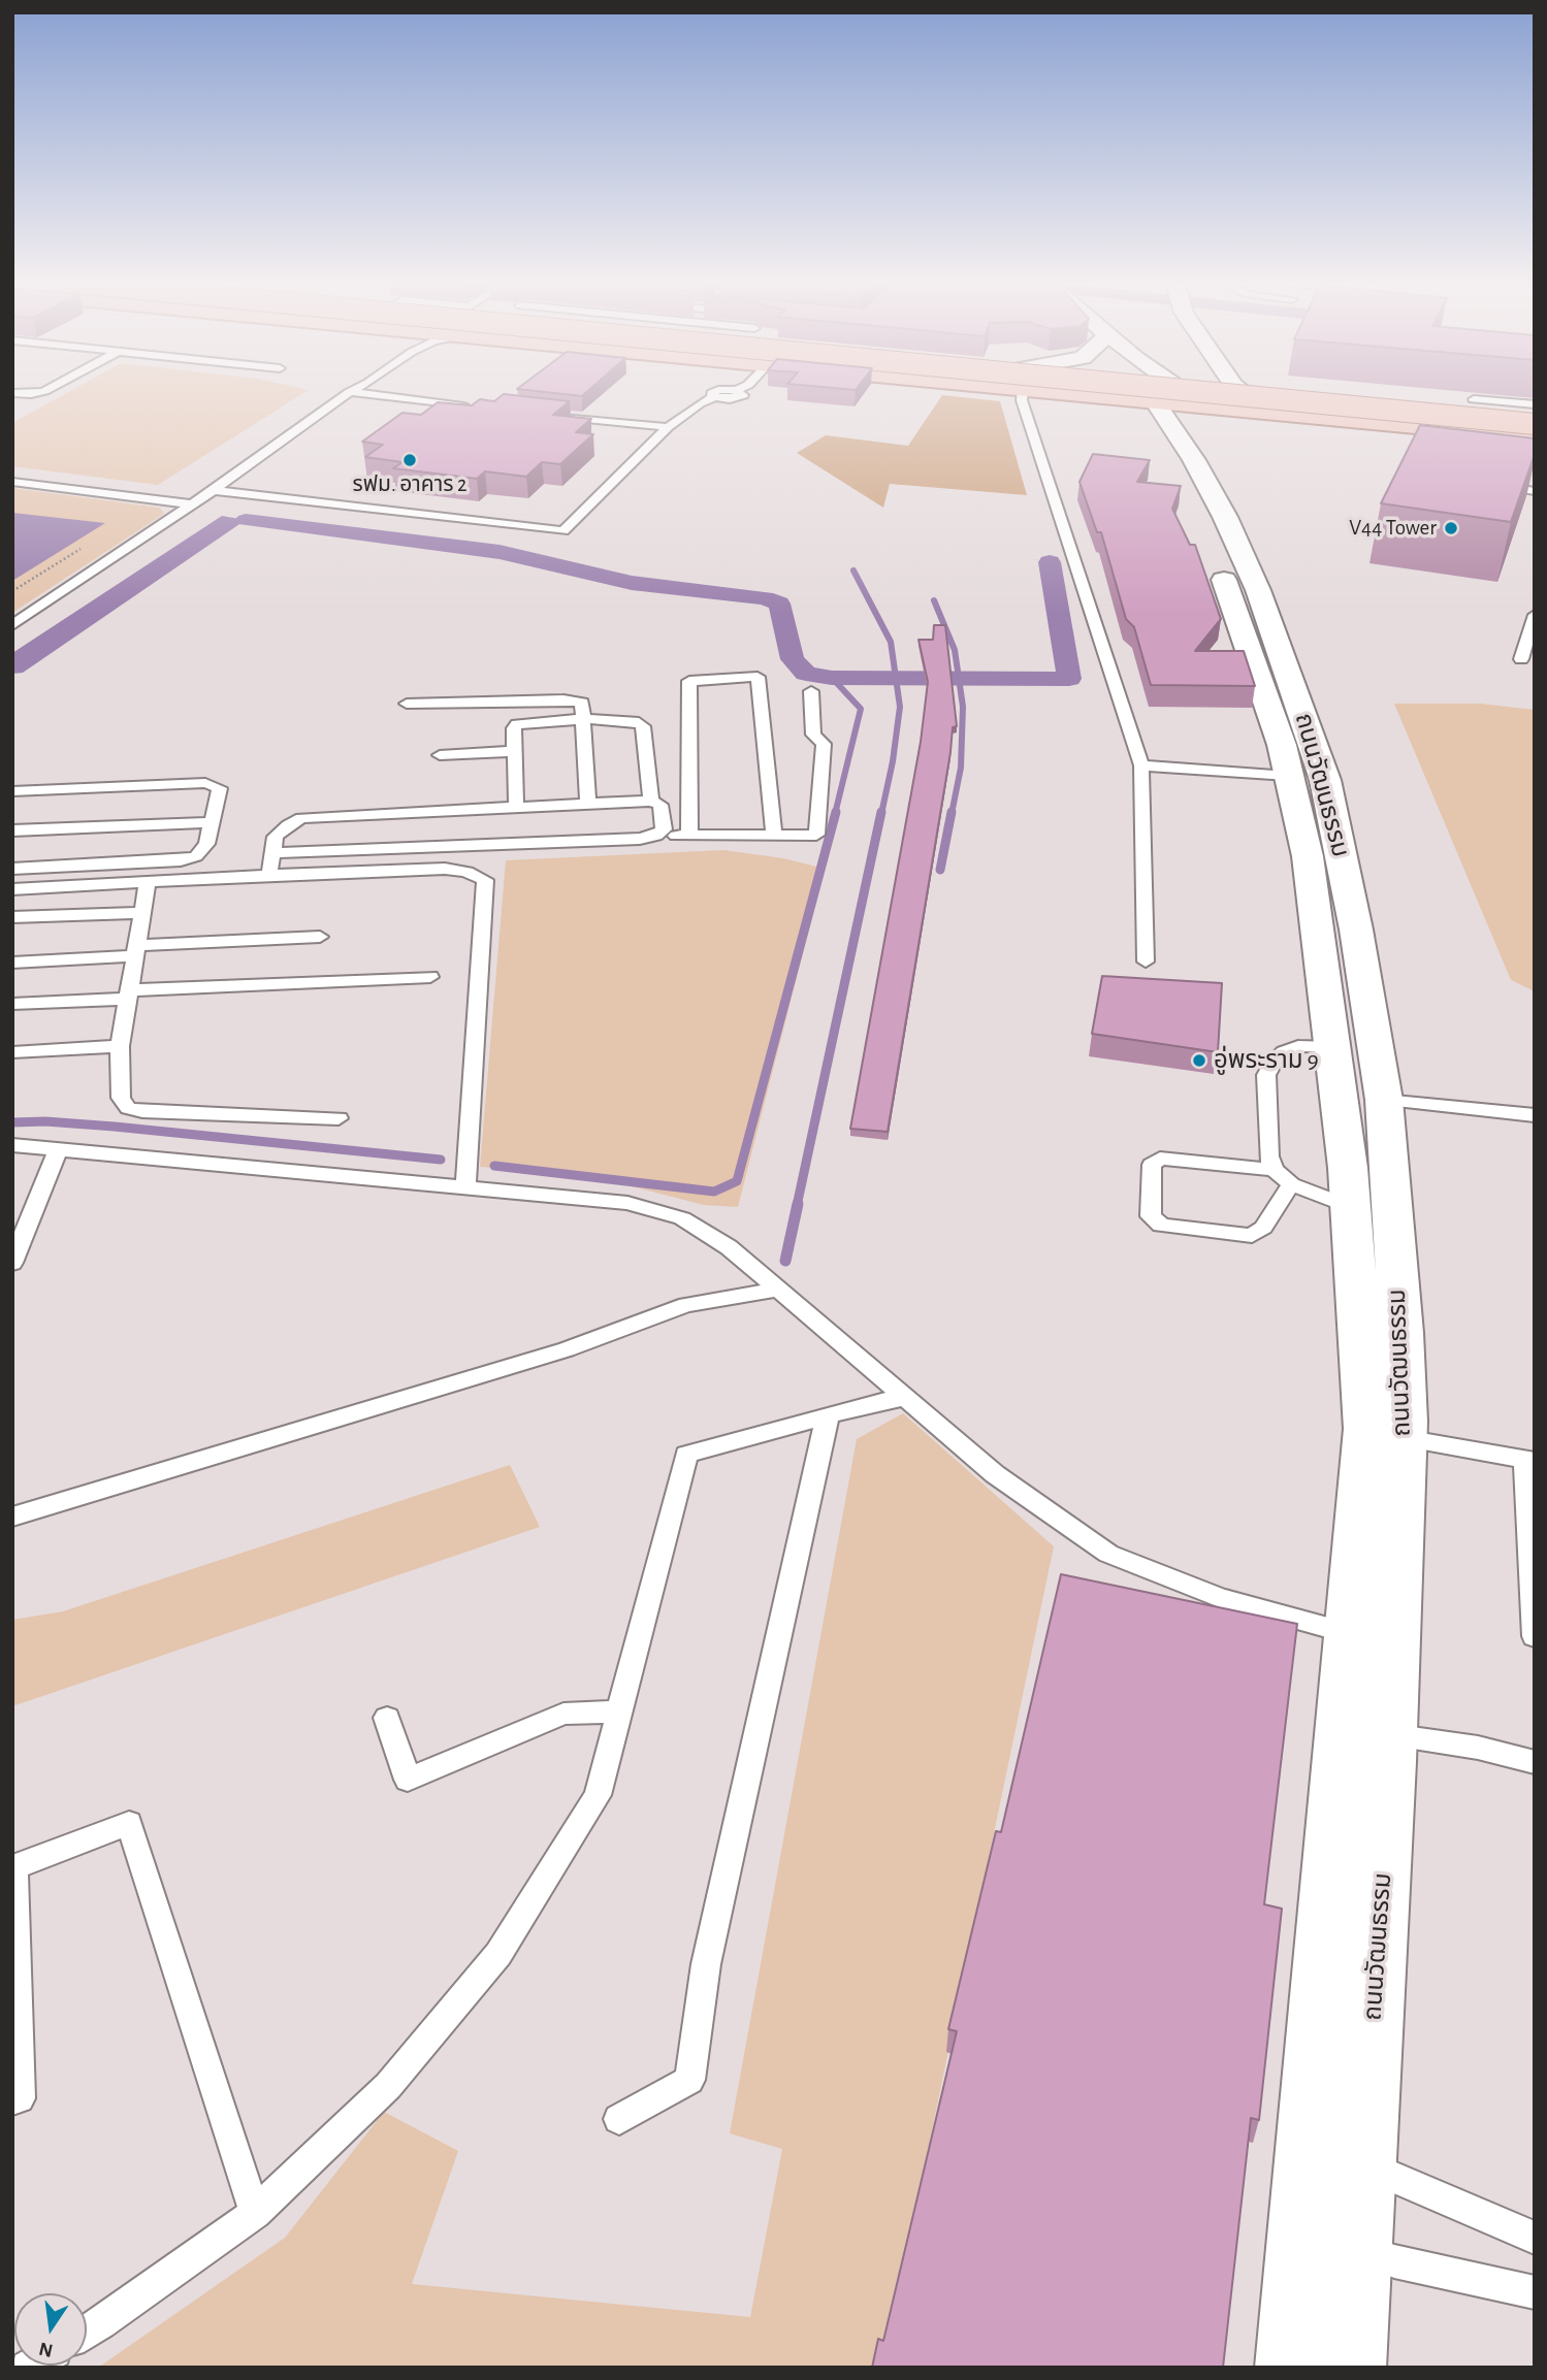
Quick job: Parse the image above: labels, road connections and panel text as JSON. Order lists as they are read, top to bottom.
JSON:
{
  "streets": {
    "street": ["ถนนวัฒนธรรม"]
  },
  "places": ["รฟม. อาคาร 2", "V44 Tower", "อู่พระราม 9"],
  "north": "bottom"
}
